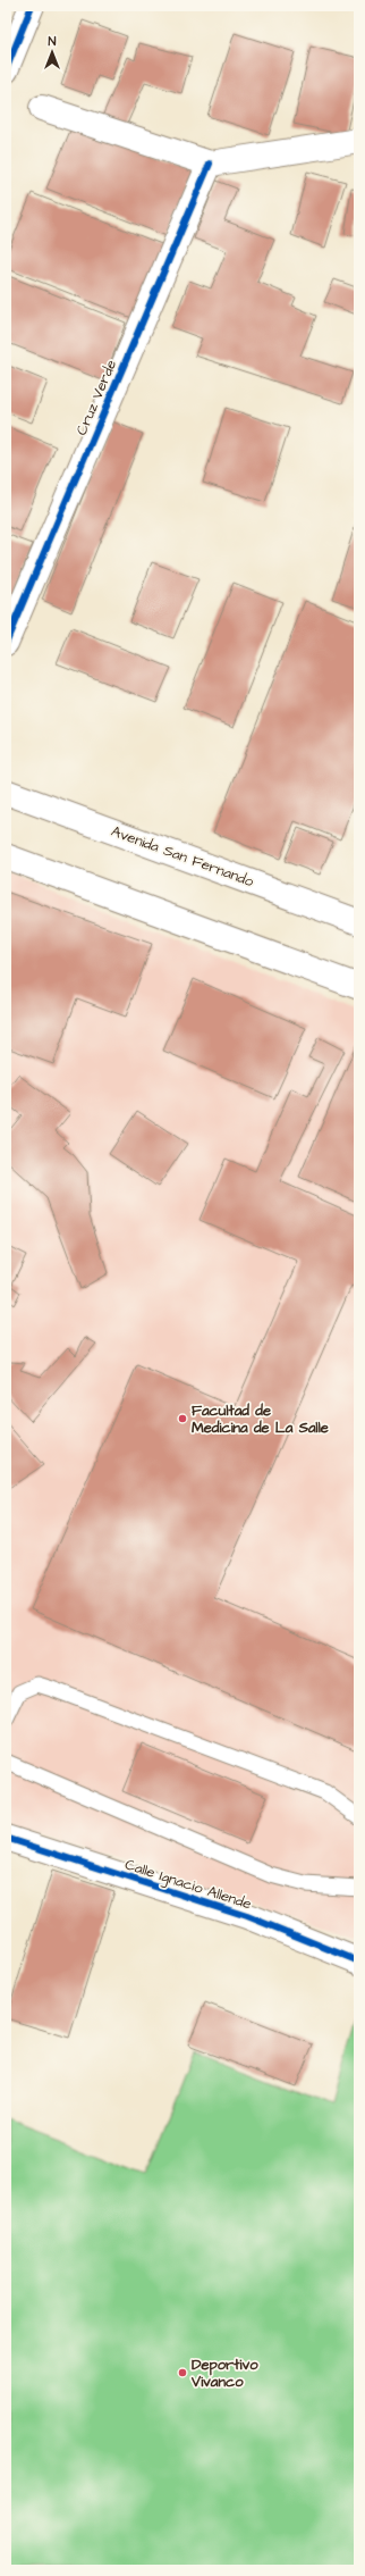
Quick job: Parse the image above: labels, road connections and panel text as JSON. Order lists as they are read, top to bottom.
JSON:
{
  "streets": {
    "street": ["Cruz Verde", "Avenida San Fernando", "Calle Ignacio Allende"]
  },
  "places": ["Facultad de Medicina de La Salle", "Deportivo Vivanco"],
  "north": "top"
}
